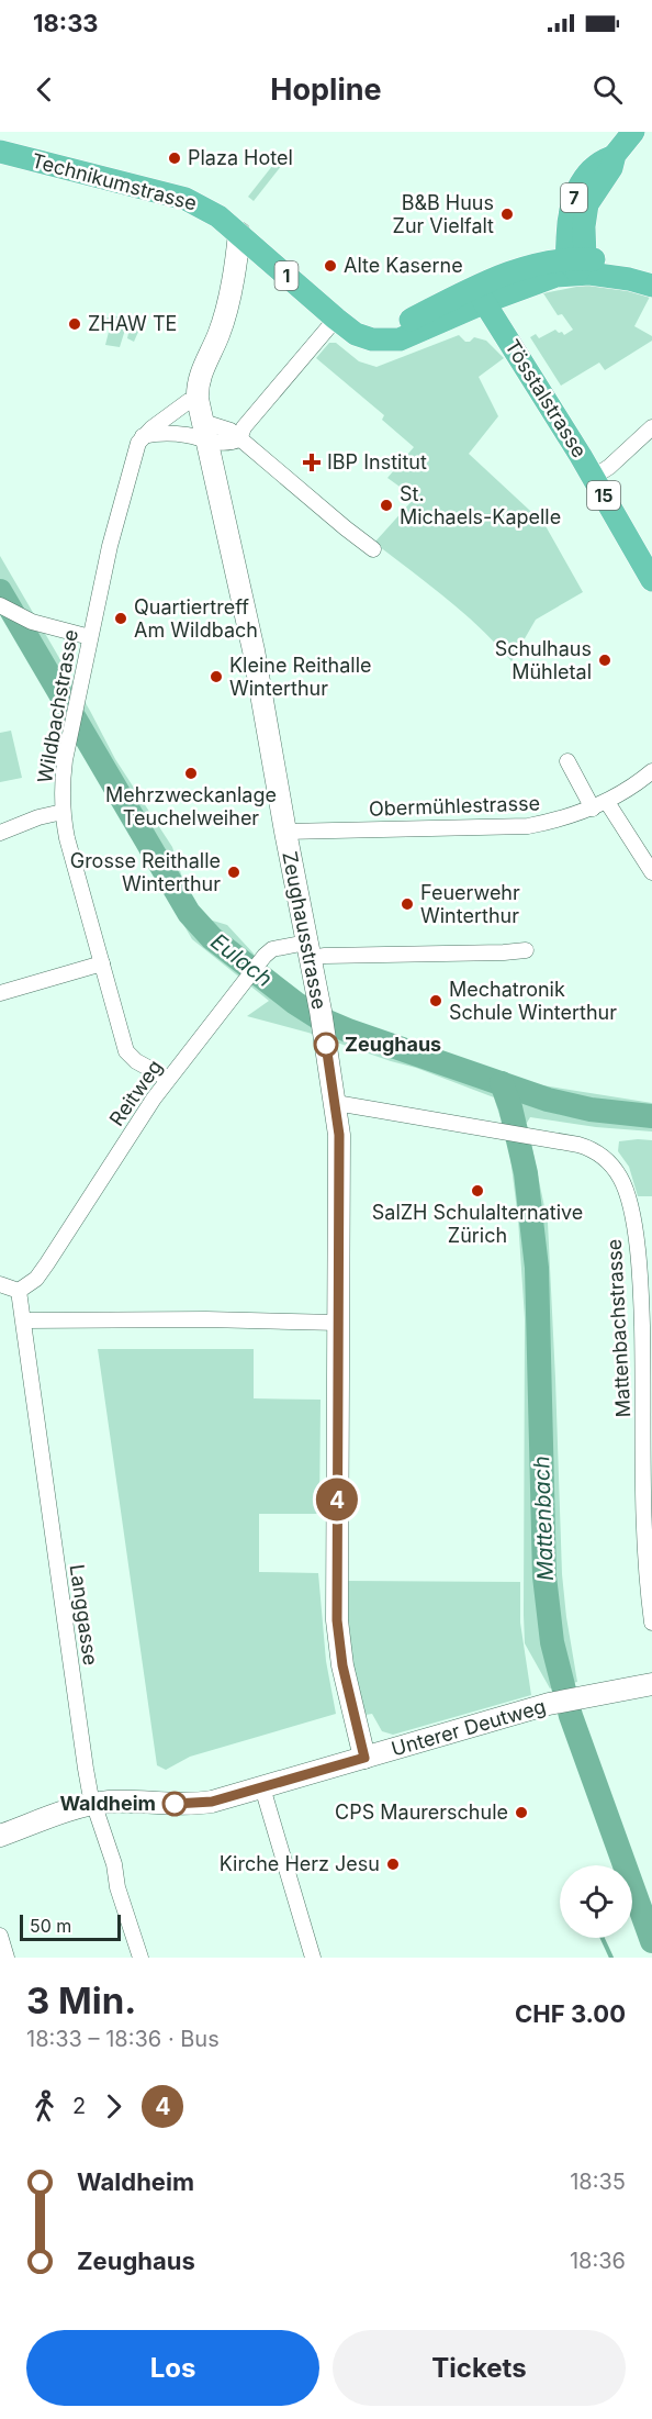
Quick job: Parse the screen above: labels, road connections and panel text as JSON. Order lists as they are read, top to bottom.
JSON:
{
  "streets": {
    "main road": [
      "Technikumstrasse",
      "7",
      "1",
      "Tösstalstrasse",
      "15"
    ],
    "street": [
      "Wildbachstrasse",
      "Obermühlestrasse",
      "Zeughausstrasse",
      "Reitweg",
      "Mattenbachstrasse",
      "Langgasse",
      "Unterer Deutweg"
    ]
  },
  "crossings": [
    ["Technikumstrasse", "1"],
    ["Technikumstrasse", "Tösstalstrasse"],
    ["Technikumstrasse", "Zeughausstrasse"],
    ["7", "1"],
    ["1", "Tösstalstrasse"],
    ["Wildbachstrasse", "Reitweg"],
    ["Obermühlestrasse", "Zeughausstrasse"],
    ["Zeughausstrasse", "Reitweg"],
    ["Zeughausstrasse", "Mattenbachstrasse"],
    ["Zeughausstrasse", "Unterer Deutweg"],
    ["Reitweg", "Langgasse"],
    ["Langgasse", "Unterer Deutweg"]
  ],
  "water": ["Eulach", "Mattenbach"],
  "places": {
    "other": [
      "Plaza Hotel",
      "B&B Huus Zur Vielfalt",
      "Alte Kaserne",
      "ZHAW TE",
      "St. Michaels-Kapelle",
      "Quartiertreff Am Wildbach",
      "Schulhaus Mühletal",
      "Kleine Reithalle Winterthur",
      "Mehrzweckanlage Teuchelweiher",
      "Grosse Reithalle Winterthur",
      "Feuerwehr Winterthur",
      "Mechatronik Schule Winterthur",
      "Zeughaus",
      "SalZH Schulalternative Zürich",
      "Waldheim",
      "CPS Maurerschule",
      "Kirche Herz Jesu"
    ],
    "health": ["IBP Institut"]
  },
  "lines": ["bus line 4"],
  "scale_bar": "50 m",
  "page": {
    "status": "18:33",
    "header": "Hopline",
    "on_map": "4",
    "scale": "50 m",
    "heading": ["3 Min.", "18:33 – 18:36 · Bus", "CHF 3.00"],
    "legs": ["2", "4"],
    "list": [
      {
        "name": "Waldheim",
        "value": "18:35"
      },
      {
        "name": "Zeughaus",
        "value": "18:36"
      }
    ],
    "buttons": ["Los", "Tickets"]
  }
}
